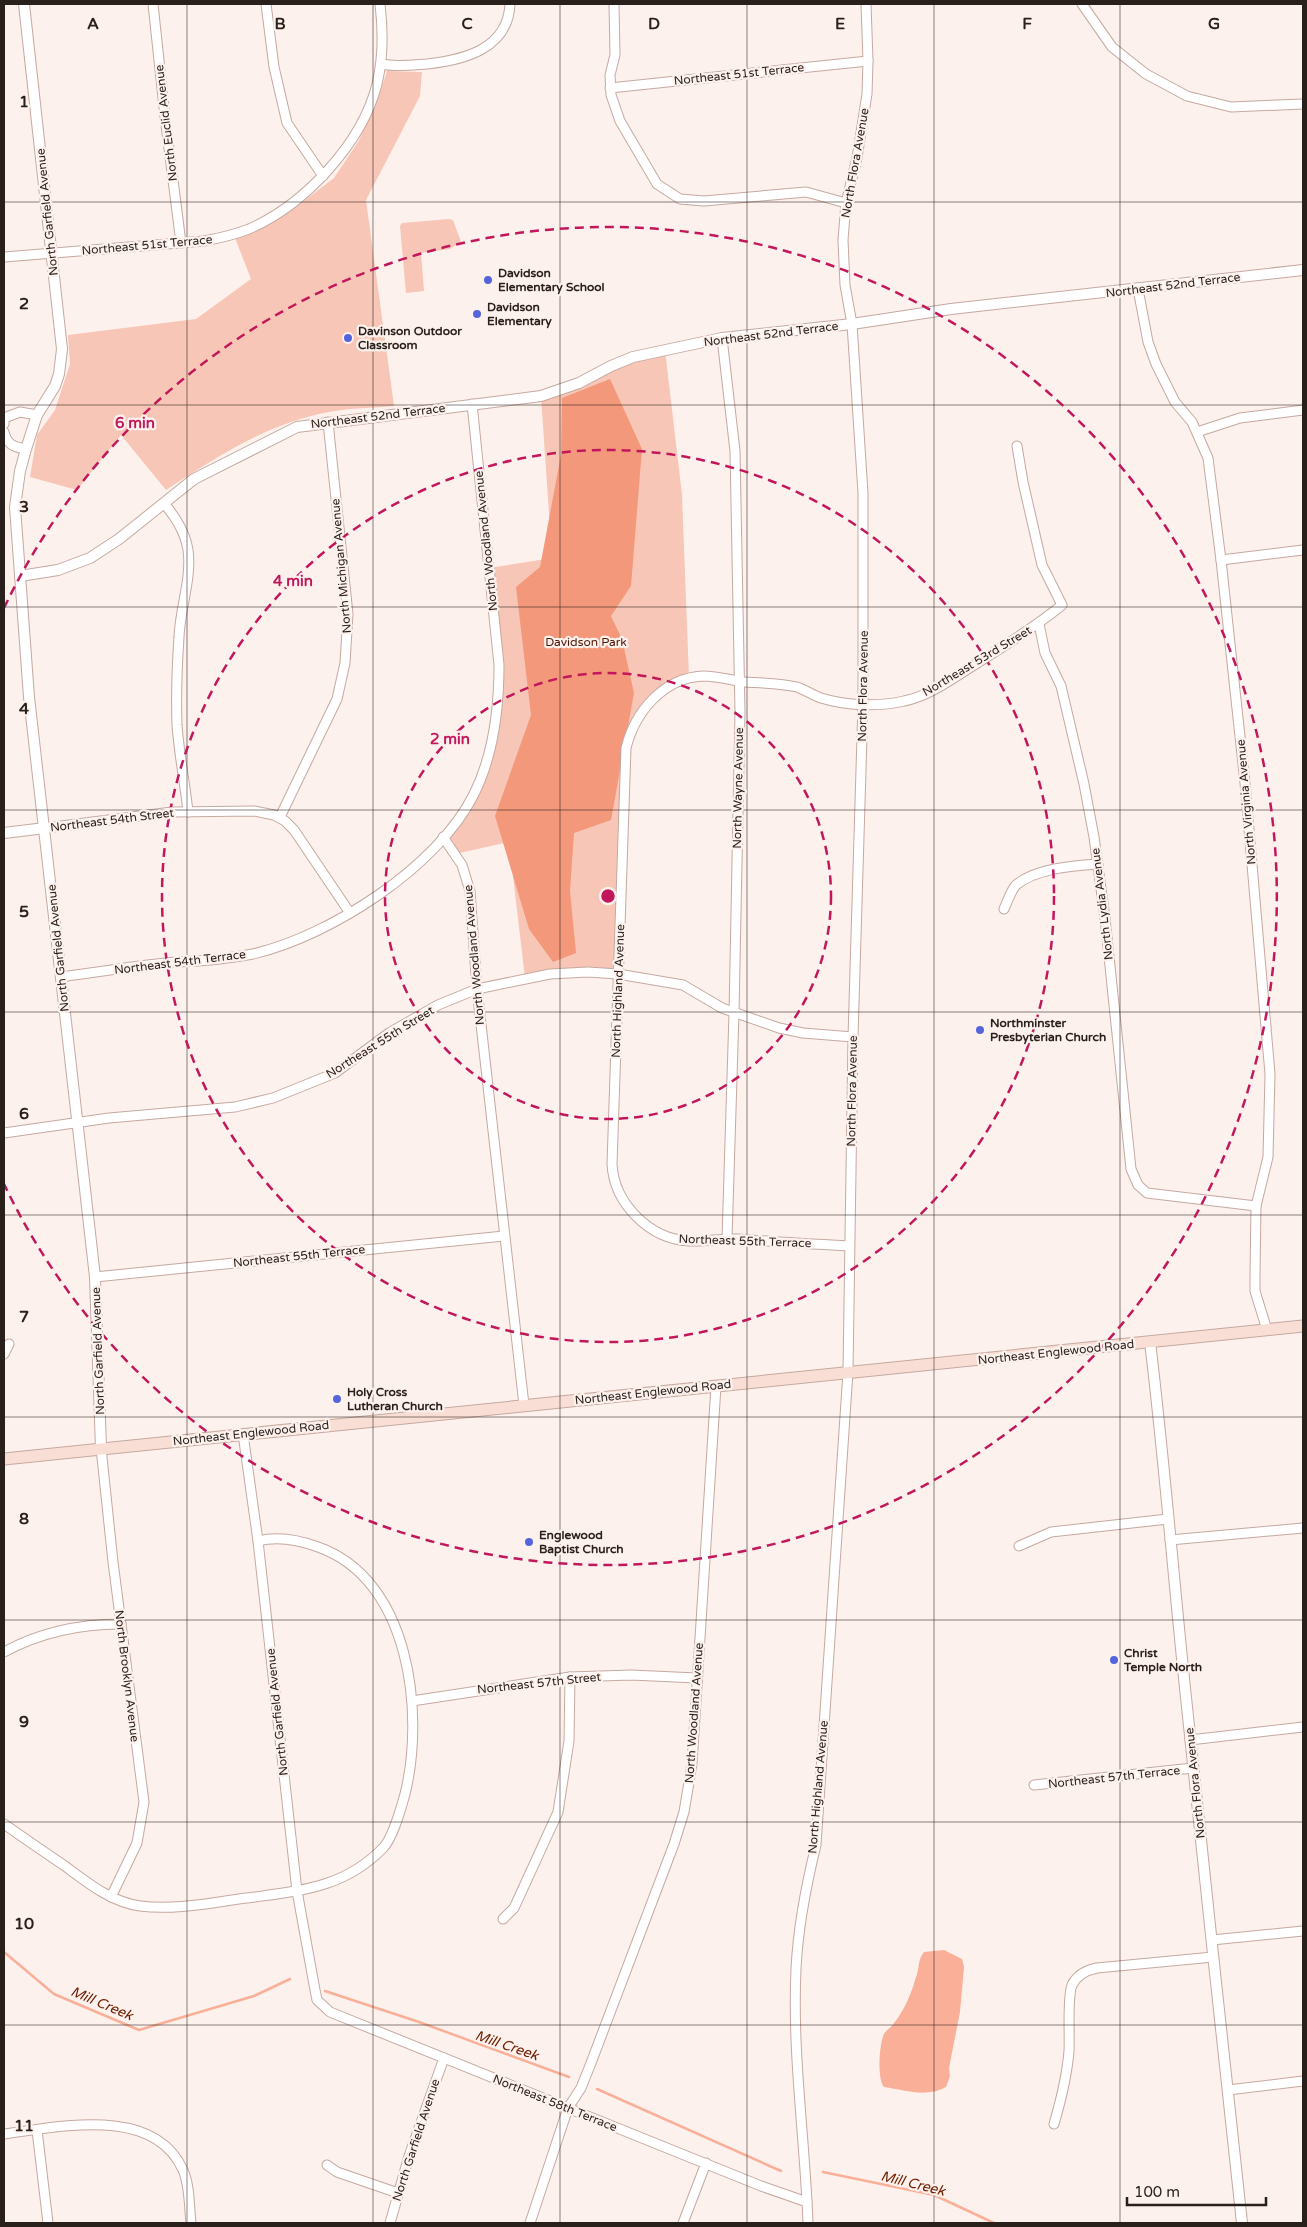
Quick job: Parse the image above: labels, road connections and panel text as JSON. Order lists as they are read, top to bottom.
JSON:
{
  "streets": {
    "main road": ["Northeast Englewood Road"],
    "street": [
      "Northeast 51st Terrace",
      "North Euclid Avenue",
      "North Flora Avenue",
      "North Garfield Avenue",
      "Northeast 52nd Terrace",
      "North Woodland Avenue",
      "North Michigan Avenue",
      "Northeast 53rd Street",
      "North Wayne Avenue",
      "North Virginia Avenue",
      "Northeast 54th Street",
      "North Lydia Avenue",
      "Northeast 54th Terrace",
      "North Highland Avenue",
      "Northeast 55th Street",
      "Northeast 55th Terrace",
      "North Brooklyn Avenue",
      "Northeast 57th Street",
      "Northeast 57th Terrace",
      "Northeast 58th Terrace"
    ]
  },
  "crossings": [
    ["Northeast 51st Terrace", "North Euclid Avenue"],
    ["Northeast 51st Terrace", "North Flora Avenue"],
    ["Northeast 51st Terrace", "North Garfield Avenue"],
    ["North Flora Avenue", "Northeast 52nd Terrace"],
    ["North Flora Avenue", "Northeast 53rd Street"],
    ["North Flora Avenue", "North Highland Avenue"],
    ["North Flora Avenue", "Northeast 55th Street"],
    ["North Flora Avenue", "Northeast 55th Terrace"],
    ["North Flora Avenue", "Northeast Englewood Road"],
    ["North Flora Avenue", "Northeast 57th Terrace"],
    ["North Garfield Avenue", "Northeast 52nd Terrace"],
    ["North Garfield Avenue", "Northeast 54th Street"],
    ["North Garfield Avenue", "Northeast 54th Terrace"],
    ["North Garfield Avenue", "Northeast 55th Street"],
    ["North Garfield Avenue", "Northeast 55th Terrace"],
    ["North Garfield Avenue", "Northeast Englewood Road"],
    ["North Garfield Avenue", "North Brooklyn Avenue"],
    ["North Garfield Avenue", "Northeast 58th Terrace"],
    ["Northeast 52nd Terrace", "North Woodland Avenue"],
    ["Northeast 52nd Terrace", "North Michigan Avenue"],
    ["Northeast 52nd Terrace", "North Wayne Avenue"],
    ["Northeast 52nd Terrace", "North Virginia Avenue"],
    ["North Woodland Avenue", "Northeast 54th Terrace"],
    ["North Woodland Avenue", "Northeast 55th Street"],
    ["North Woodland Avenue", "Northeast 55th Terrace"],
    ["North Woodland Avenue", "Northeast Englewood Road"],
    ["North Woodland Avenue", "Northeast 57th Street"],
    ["North Woodland Avenue", "Northeast 58th Terrace"],
    ["North Michigan Avenue", "Northeast 54th Street"],
    ["Northeast 53rd Street", "North Wayne Avenue"],
    ["Northeast 53rd Street", "North Lydia Avenue"],
    ["Northeast 53rd Street", "North Highland Avenue"],
    ["North Wayne Avenue", "North Highland Avenue"],
    ["North Wayne Avenue", "Northeast 55th Street"],
    ["North Wayne Avenue", "Northeast 55th Terrace"],
    ["North Virginia Avenue", "North Lydia Avenue"],
    ["North Virginia Avenue", "Northeast Englewood Road"],
    ["North Highland Avenue", "Northeast 55th Street"],
    ["North Highland Avenue", "Northeast 55th Terrace"],
    ["North Highland Avenue", "Northeast Englewood Road"],
    ["North Highland Avenue", "Northeast 58th Terrace"],
    ["Northeast Englewood Road", "North Brooklyn Avenue"]
  ],
  "water": ["Mill Creek"],
  "parks": ["Davidson Park"],
  "places": [
    "Davidson Elementary School",
    "Davidson Elementary",
    "Davinson Outdoor Classroom",
    "Northminster Presbyterian Church",
    "Holy Cross Lutheran Church",
    "Englewood Baptist Church",
    "Christ Temple North"
  ],
  "scale_bar": "100 m",
  "grid": {
    "columns": [
      "A",
      "B",
      "C",
      "D",
      "E",
      "F",
      "G"
    ],
    "rows": [
      "1",
      "2",
      "3",
      "4",
      "5",
      "6",
      "7",
      "8",
      "9",
      "10",
      "11"
    ]
  },
  "rings": ["6 min", "4 min", "2 min"]
}
